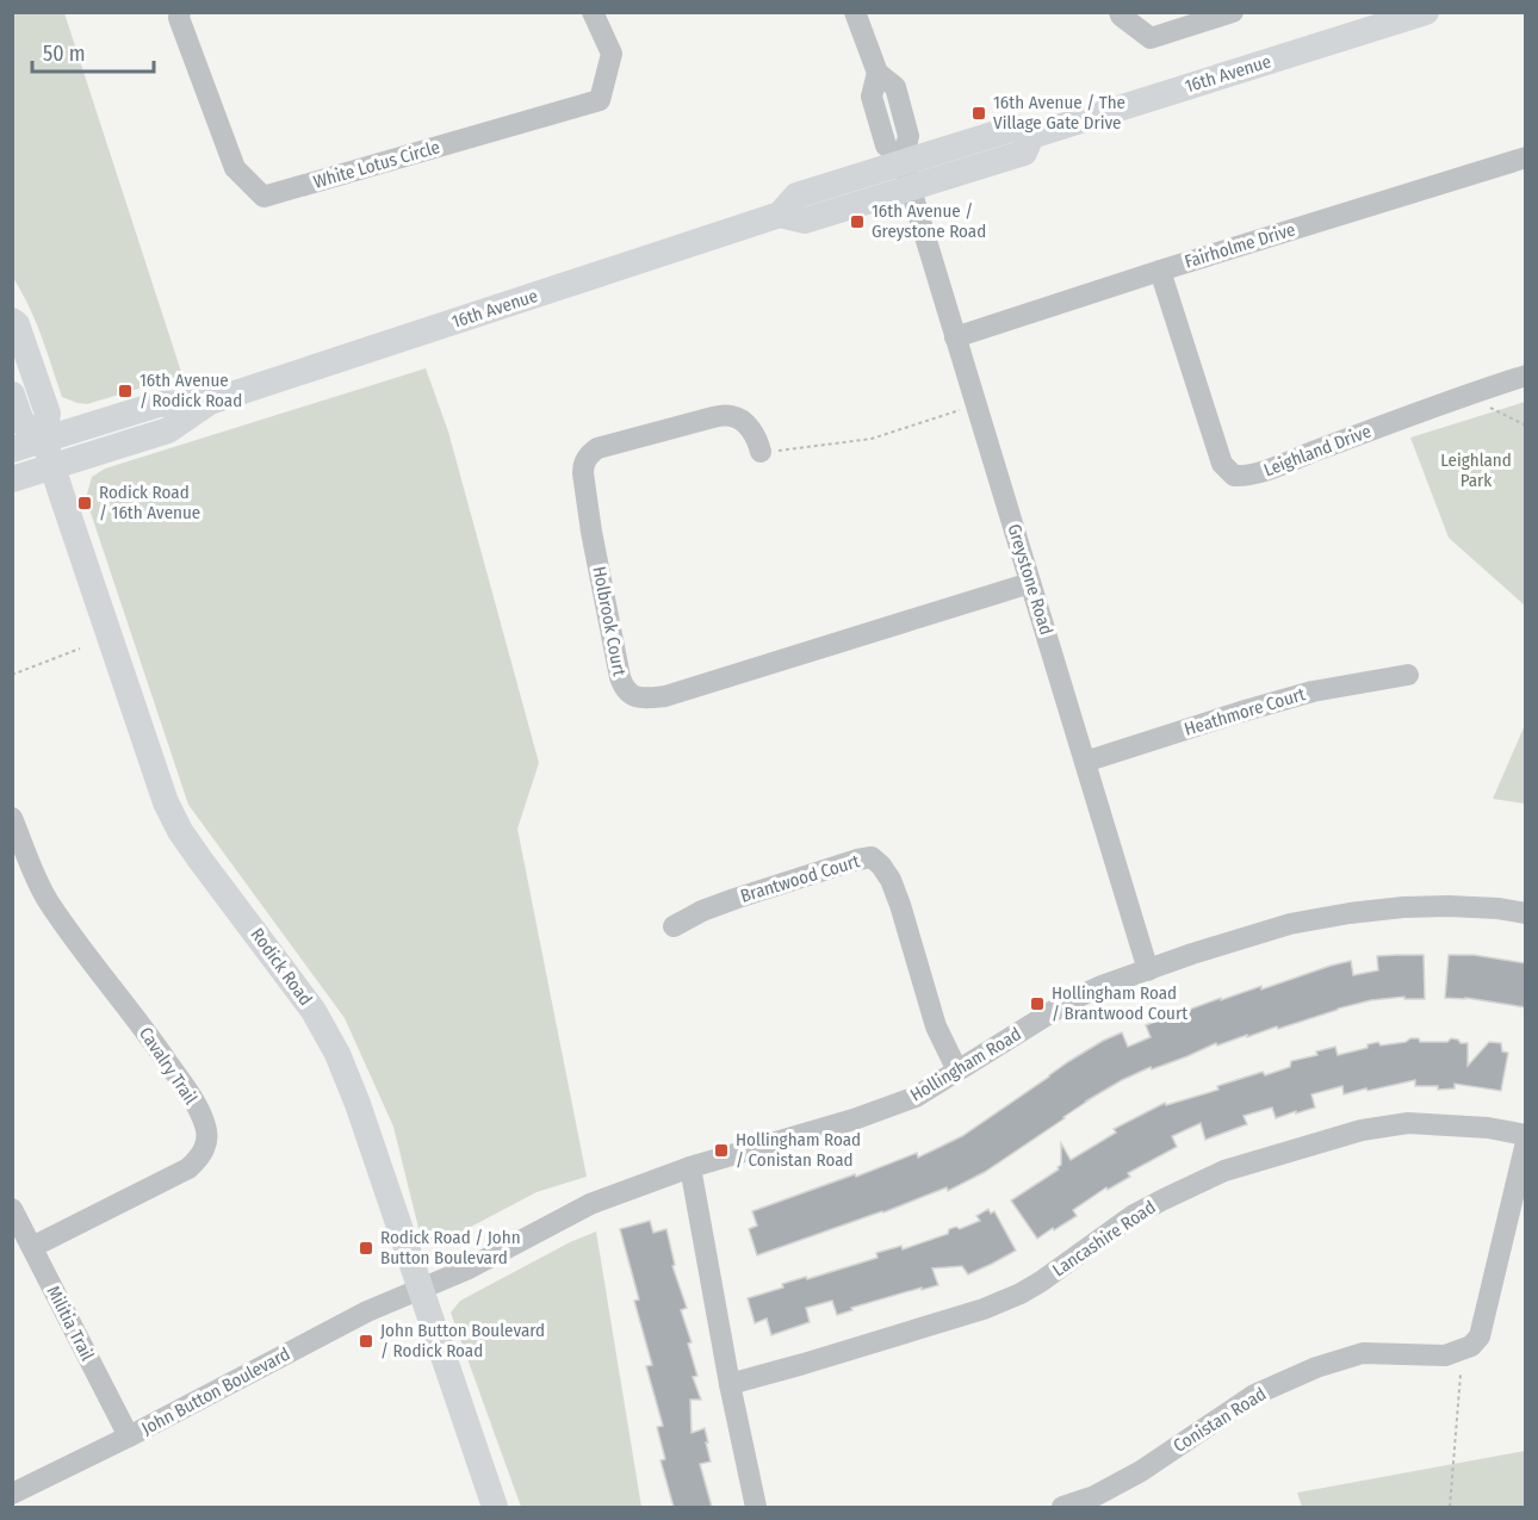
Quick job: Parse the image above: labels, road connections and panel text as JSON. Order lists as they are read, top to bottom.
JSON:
{
  "streets": {
    "main road": ["16th Avenue", "Rodick Road"],
    "street": [
      "White Lotus Circle",
      "Fairholme Drive",
      "Leighland Drive",
      "Greystone Road",
      "Holbrook Court",
      "Heathmore Court",
      "Brantwood Court",
      "Hollingham Road",
      "Cavalry Trail",
      "Lancashire Road",
      "Militia Trail",
      "John Button Boulevard",
      "Conistan Road"
    ]
  },
  "crossings": [
    ["16th Avenue", "Greystone Road"],
    ["16th Avenue", "Rodick Road"],
    ["Fairholme Drive", "Leighland Drive"],
    ["Fairholme Drive", "Greystone Road"],
    ["Greystone Road", "Holbrook Court"],
    ["Greystone Road", "Heathmore Court"],
    ["Greystone Road", "Hollingham Road"],
    ["Brantwood Court", "Hollingham Road"],
    ["Rodick Road", "Hollingham Road"],
    ["Rodick Road", "John Button Boulevard"],
    ["Hollingham Road", "John Button Boulevard"],
    ["Cavalry Trail", "Militia Trail"],
    ["Militia Trail", "John Button Boulevard"]
  ],
  "parks": ["Leighland Park"],
  "places": {
    "transit": [
      "16th Avenue / The Village Gate Drive",
      "16th Avenue / Greystone Road",
      "16th Avenue / Rodick Road",
      "Rodick Road / 16th Avenue",
      "Hollingham Road / Brantwood Court",
      "Hollingham Road / Conistan Road",
      "Rodick Road / John Button Boulevard",
      "John Button Boulevard / Rodick Road"
    ]
  },
  "scale_bar": "50 m"
}
